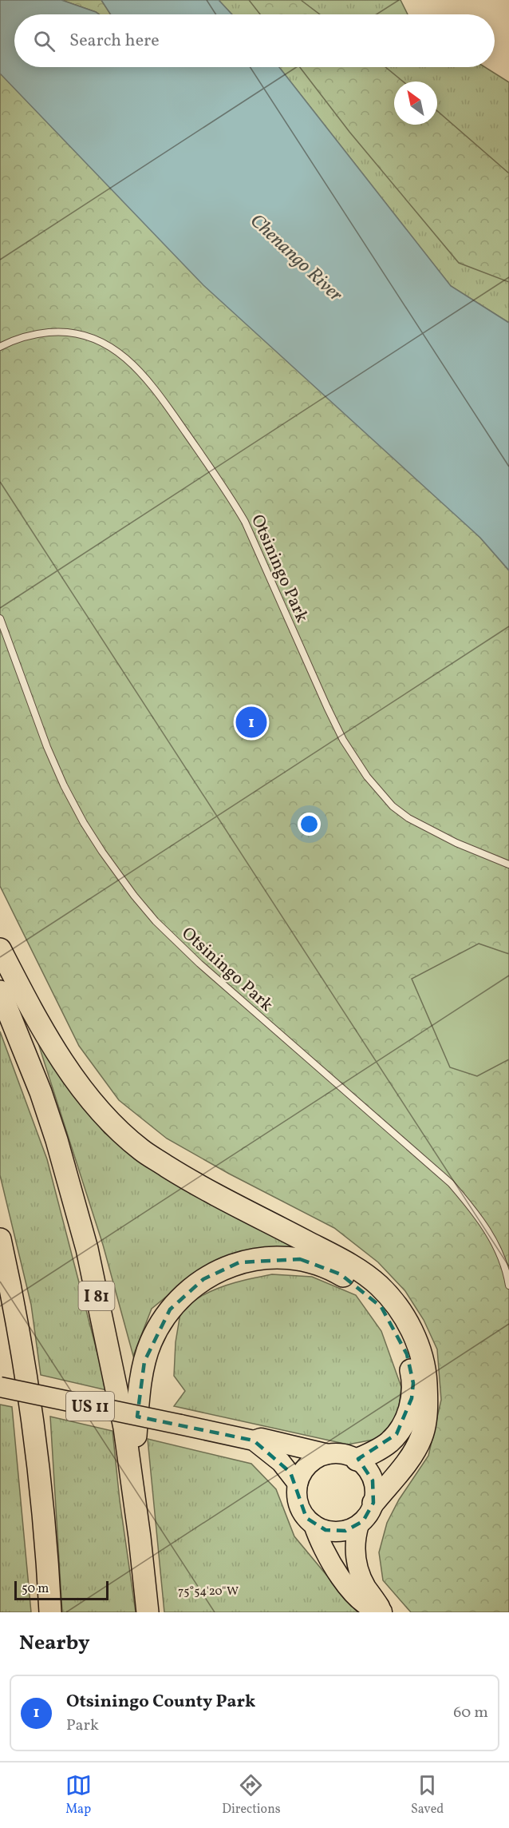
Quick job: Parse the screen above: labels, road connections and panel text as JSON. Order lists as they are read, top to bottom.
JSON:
{
  "streets": {
    "highway": ["I 81"],
    "main road": ["US 11"],
    "lane": ["Otsiningo Park"]
  },
  "water": ["Chenango River"],
  "scale_bar": "50 m",
  "north": "top left",
  "page": {
    "search": "Search here",
    "pins": "1",
    "scale": "50 m",
    "heading": "Nearby",
    "list": [
      {
        "mark": "1",
        "name": "Otsiningo County Park",
        "note": "Park",
        "value": "60 m"
      }
    ],
    "nav": ["Map", "Directions", "Saved"]
  },
  "coordinates": ["75°54'20\"W"]
}
